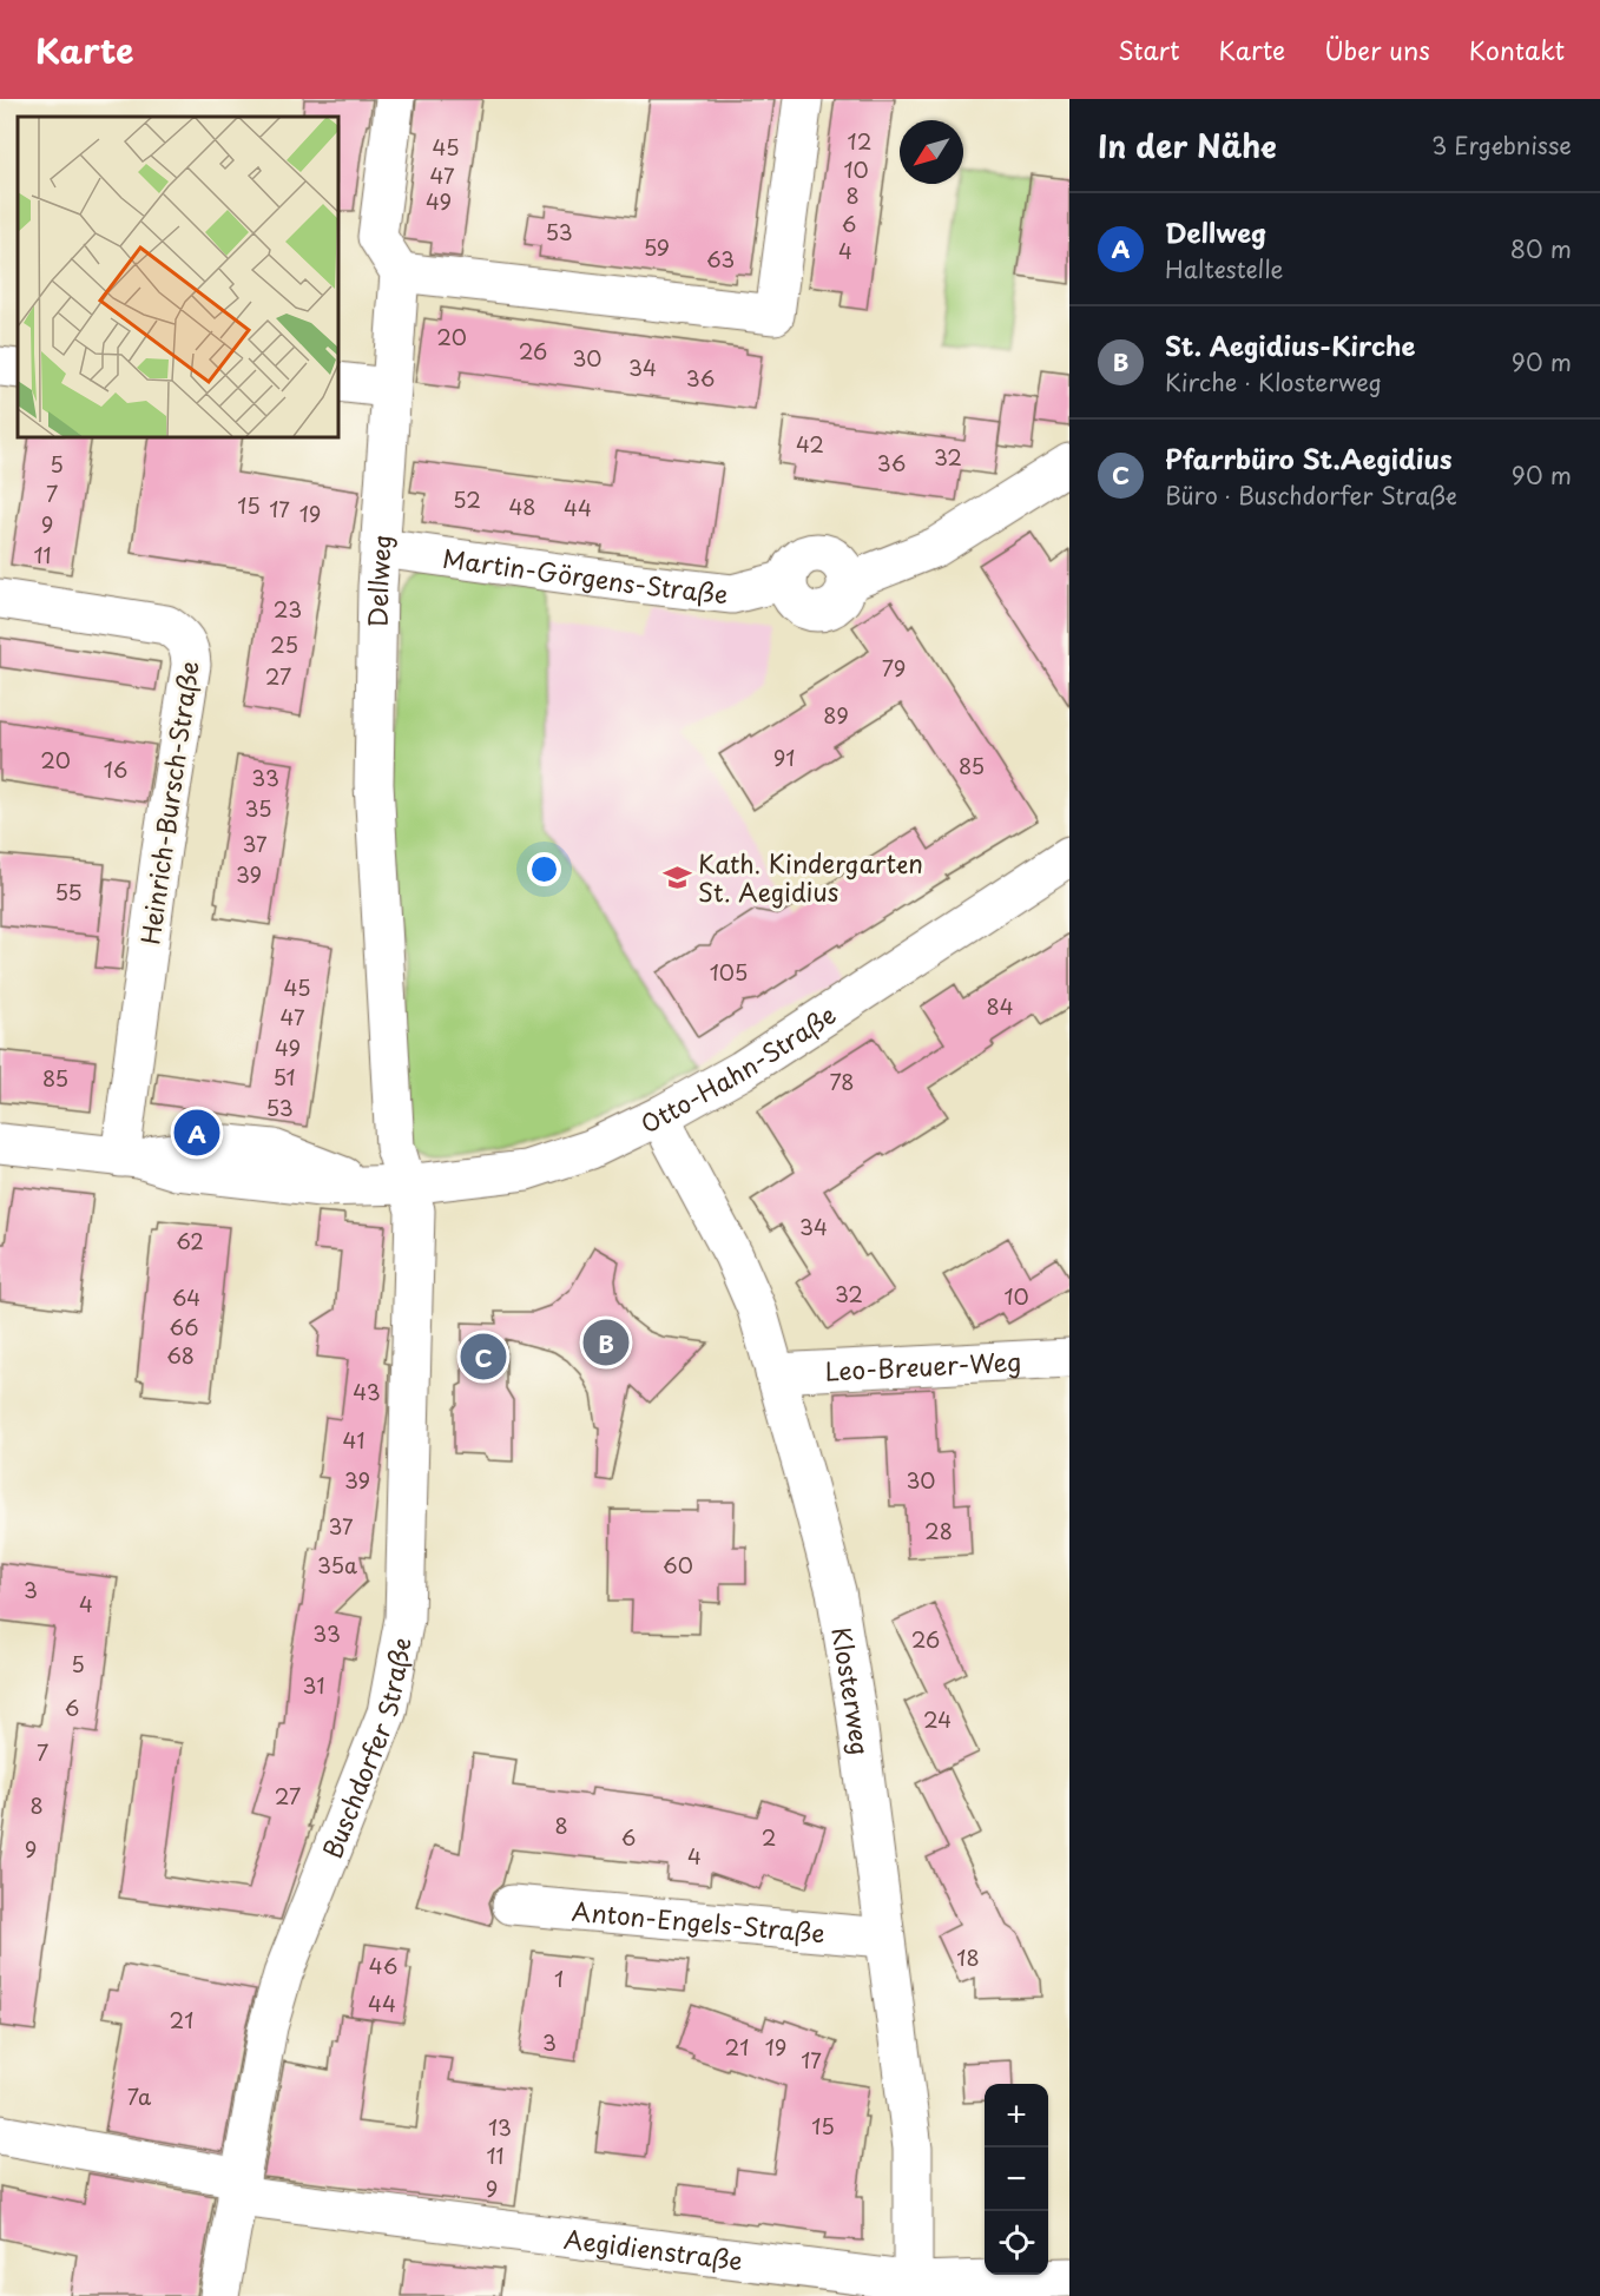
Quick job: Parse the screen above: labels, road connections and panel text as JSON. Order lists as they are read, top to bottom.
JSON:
{
  "streets": {
    "street": [
      "Martin-Görgens-Straße",
      "Dellweg",
      "Heinrich-Bursch-Straße",
      "Otto-Hahn-Straße",
      "Leo-Breuer-Weg",
      "Klosterweg",
      "Buschdorfer Straße",
      "Anton-Engels-Straße",
      "Aegidienstraße"
    ]
  },
  "crossings": [
    ["Martin-Görgens-Straße", "Dellweg"],
    ["Dellweg", "Otto-Hahn-Straße"],
    ["Dellweg", "Buschdorfer Straße"],
    ["Heinrich-Bursch-Straße", "Otto-Hahn-Straße"],
    ["Otto-Hahn-Straße", "Klosterweg"],
    ["Otto-Hahn-Straße", "Buschdorfer Straße"],
    ["Leo-Breuer-Weg", "Klosterweg"],
    ["Klosterweg", "Anton-Engels-Straße"],
    ["Klosterweg", "Aegidienstraße"],
    ["Buschdorfer Straße", "Aegidienstraße"]
  ],
  "places": {
    "school or university": ["Kath. Kindergarten St. Aegidius"]
  },
  "house_numbers": [
    "12",
    "45",
    "10",
    "47",
    "8",
    "49",
    "6",
    "53",
    "59",
    "4",
    "63",
    "20",
    "26",
    "30",
    "34",
    "36",
    "42",
    "32",
    "36",
    "5",
    "7",
    "52",
    "15",
    "48",
    "44",
    "17",
    "19",
    "9",
    "11",
    "23",
    "25",
    "79",
    "27",
    "89",
    "91",
    "20",
    "85",
    "16",
    "33",
    "35",
    "37",
    "39",
    "55",
    "105",
    "45",
    "84",
    "47",
    "49",
    "51",
    "85",
    "78",
    "53",
    "34",
    "62",
    "32",
    "10",
    "64",
    "66",
    "68",
    "43",
    "41",
    "39",
    "30",
    "37",
    "28",
    "35a",
    "60",
    "3",
    "4",
    "33",
    "26",
    "5",
    "31",
    "6",
    "24",
    "7",
    "27",
    "8",
    "8",
    "6",
    "2",
    "9",
    "4",
    "18",
    "46",
    "1",
    "44",
    "21",
    "3",
    "21",
    "19",
    "17",
    "7a",
    "15",
    "13",
    "11",
    "9"
  ],
  "north": "bottom left",
  "page": {
    "header": "Karte",
    "nav": [
      "Start",
      "Karte",
      "Über uns",
      "Kontakt"
    ],
    "heading": ["In der Nähe", "3 Ergebnisse"],
    "list": [
      {
        "mark": "A",
        "name": "Dellweg",
        "note": "Haltestelle",
        "value": "80 m"
      },
      {
        "mark": "B",
        "name": "St. Aegidius-Kirche",
        "note": "Kirche · Klosterweg",
        "value": "90 m"
      },
      {
        "mark": "C",
        "name": "Pfarrbüro St.Aegidius",
        "note": "Büro · Buschdorfer Straße",
        "value": "90 m"
      }
    ],
    "pins": ["A", "B", "C"],
    "map_buttons": ["+", "−"]
  }
}
